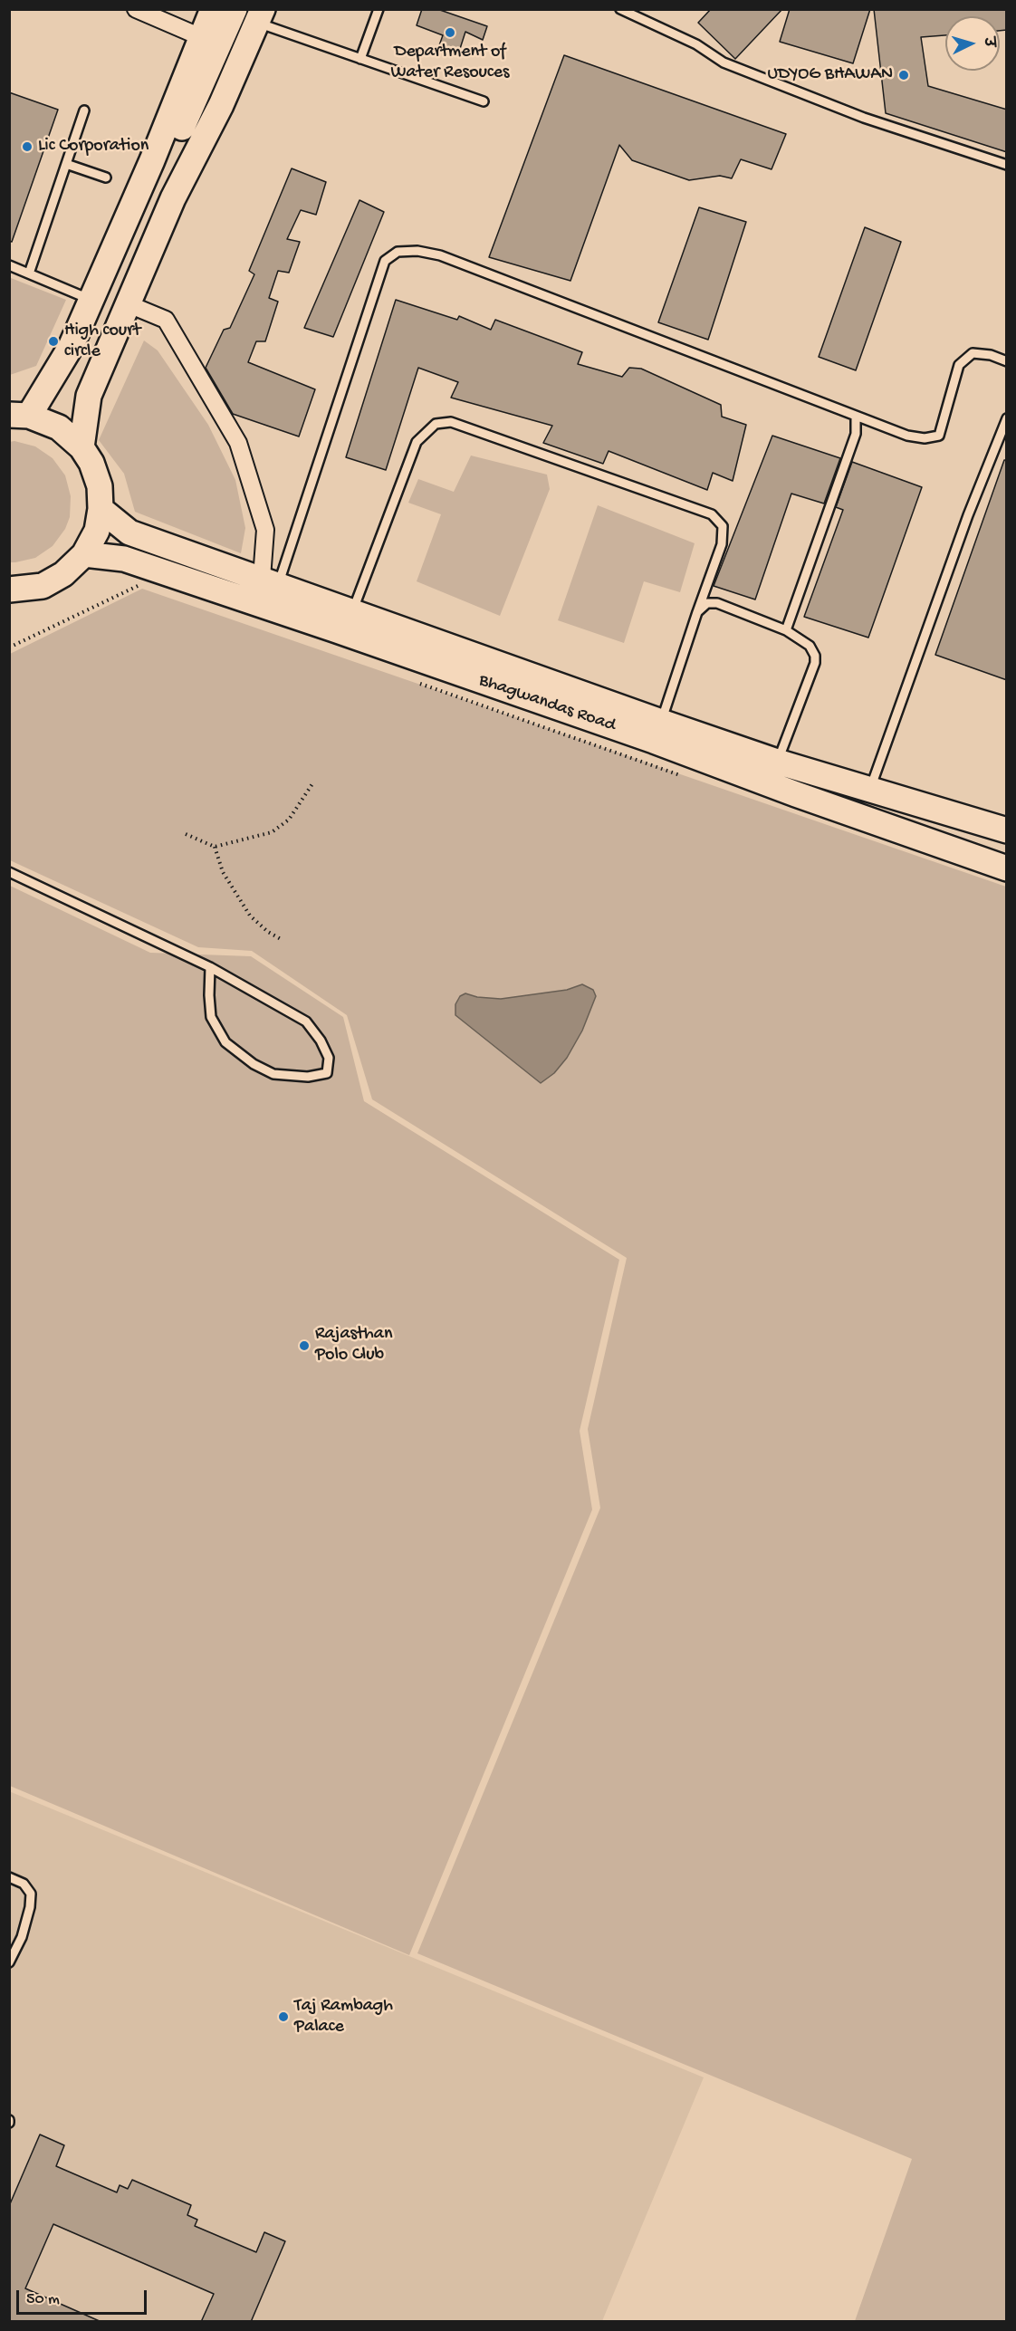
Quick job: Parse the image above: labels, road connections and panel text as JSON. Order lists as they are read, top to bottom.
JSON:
{
  "streets": {
    "street": ["Bhagwandas Road"]
  },
  "places": [
    "Department of Water Resouces",
    "UDYOG BHAWAN",
    "Lic Corporation",
    "High court circle",
    "Rajasthan Polo Club",
    "Taj Rambagh Palace"
  ],
  "scale_bar": "50 m",
  "north": "right"
}
